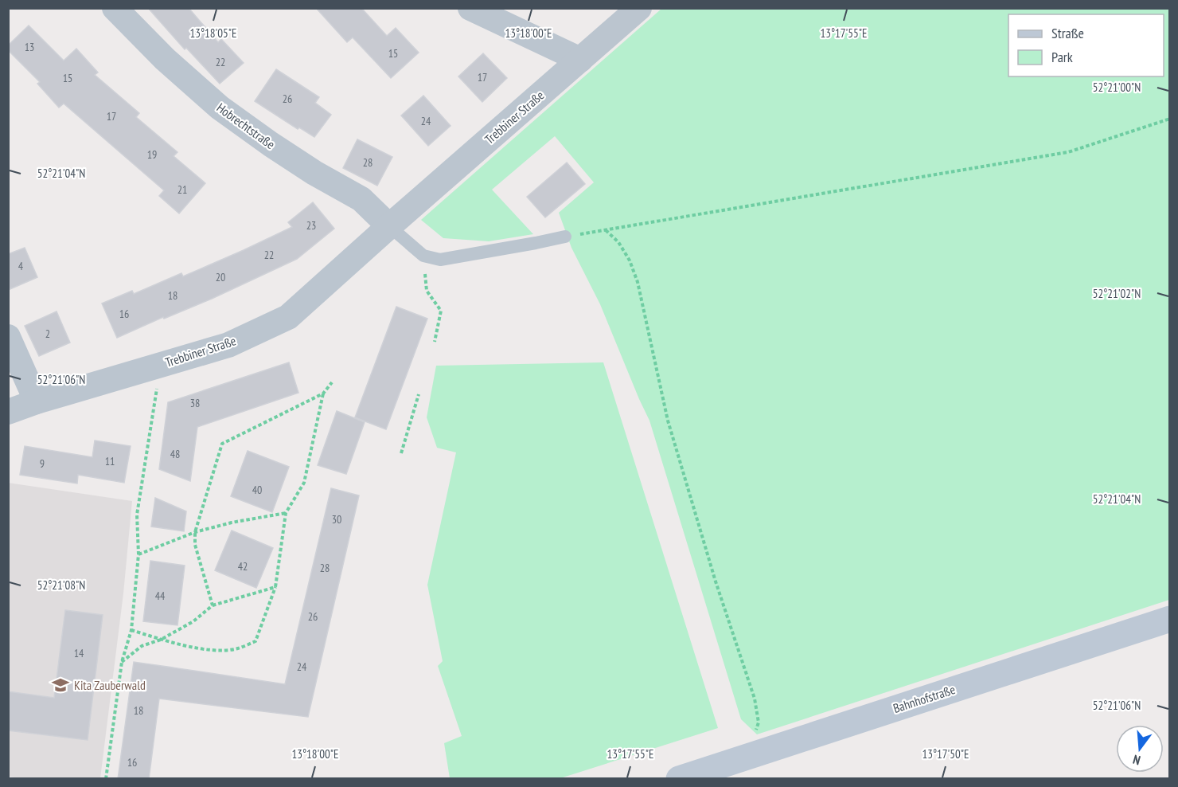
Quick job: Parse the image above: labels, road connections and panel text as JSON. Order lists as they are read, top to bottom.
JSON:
{
  "streets": {
    "main road": ["Bahnhofstraße"],
    "street": ["Trebbiner Straße", "Hobrechtstraße"]
  },
  "crossings": [
    ["Trebbiner Straße", "Hobrechtstraße"]
  ],
  "places": {
    "school or university": ["Kita Zauberwald"]
  },
  "house_numbers": [
    "13",
    "15",
    "22",
    "17",
    "15",
    "26",
    "17",
    "24",
    "19",
    "28",
    "21",
    "23",
    "22",
    "4",
    "20",
    "18",
    "16",
    "2",
    "38",
    "48",
    "11",
    "9",
    "40",
    "30",
    "42",
    "28",
    "44",
    "26",
    "14",
    "24",
    "18",
    "16"
  ],
  "legend": ["Straße", "Park"],
  "north": "bottom",
  "coordinates": [
    "13°18'05\"E",
    "13°18'00\"E",
    "13°17'55\"E",
    "52°21'00\"N",
    "52°21'04\"N",
    "52°21'02\"N",
    "52°21'06\"N",
    "52°21'08\"N",
    "13°17'50\"E"
  ]
}
